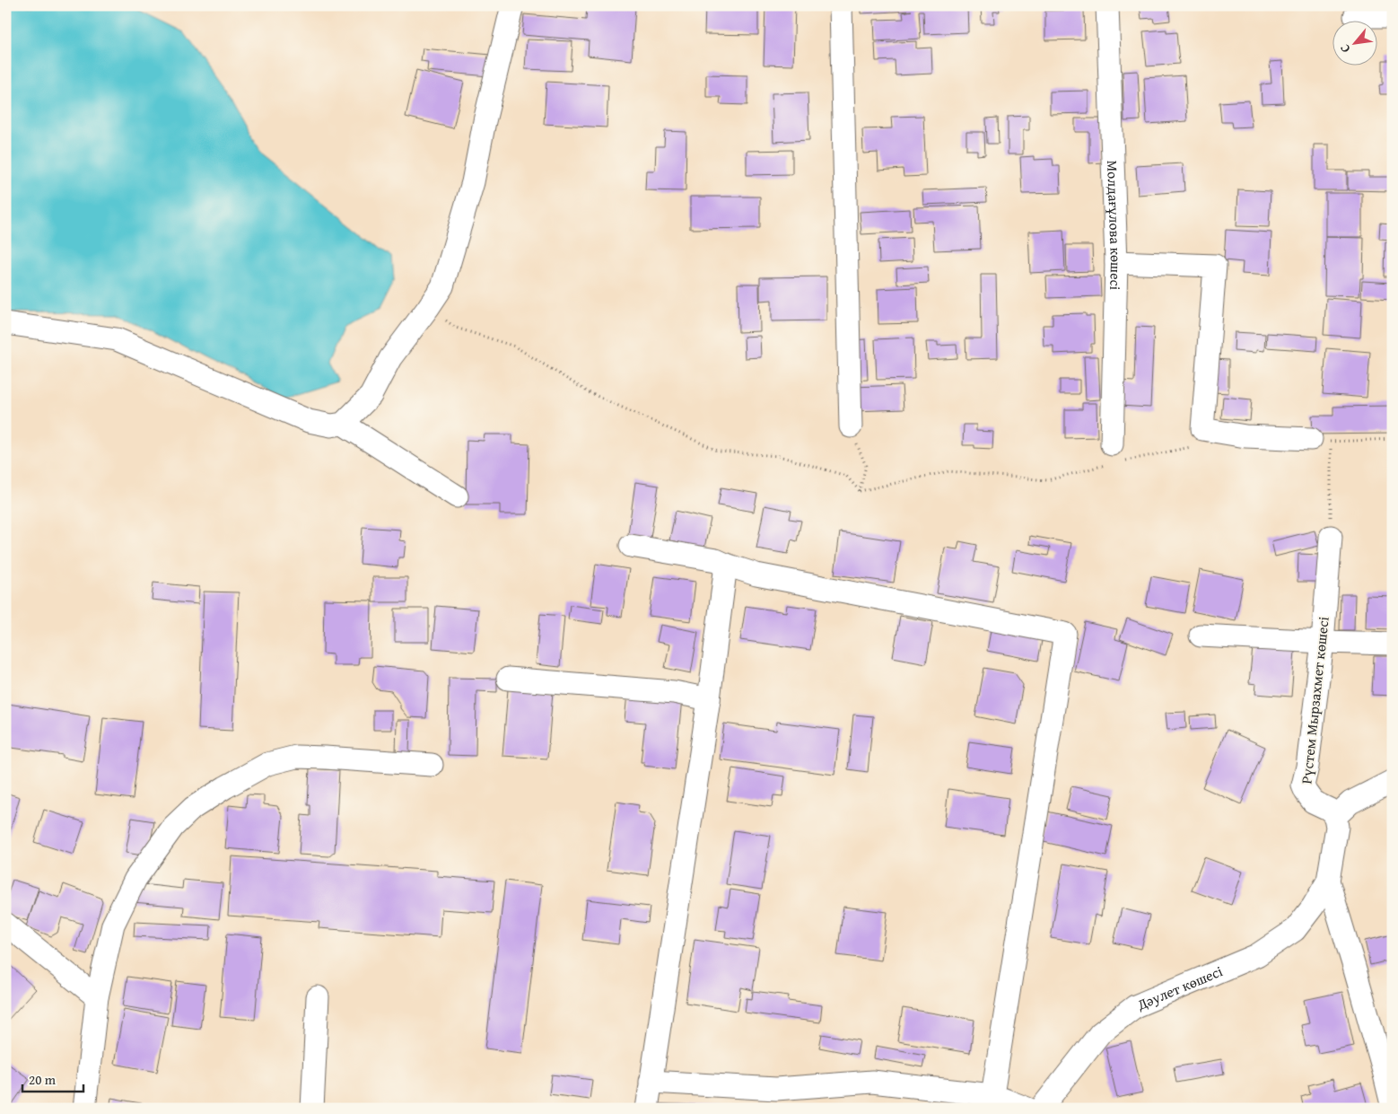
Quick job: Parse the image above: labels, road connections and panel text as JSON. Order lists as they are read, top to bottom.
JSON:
{
  "streets": {
    "street": ["Молдағұлова көшесі", "Рүстем Мырзахмет көшесі", "Дәулет көшесі"]
  },
  "scale_bar": "20 m",
  "north": "bottom left"
}
